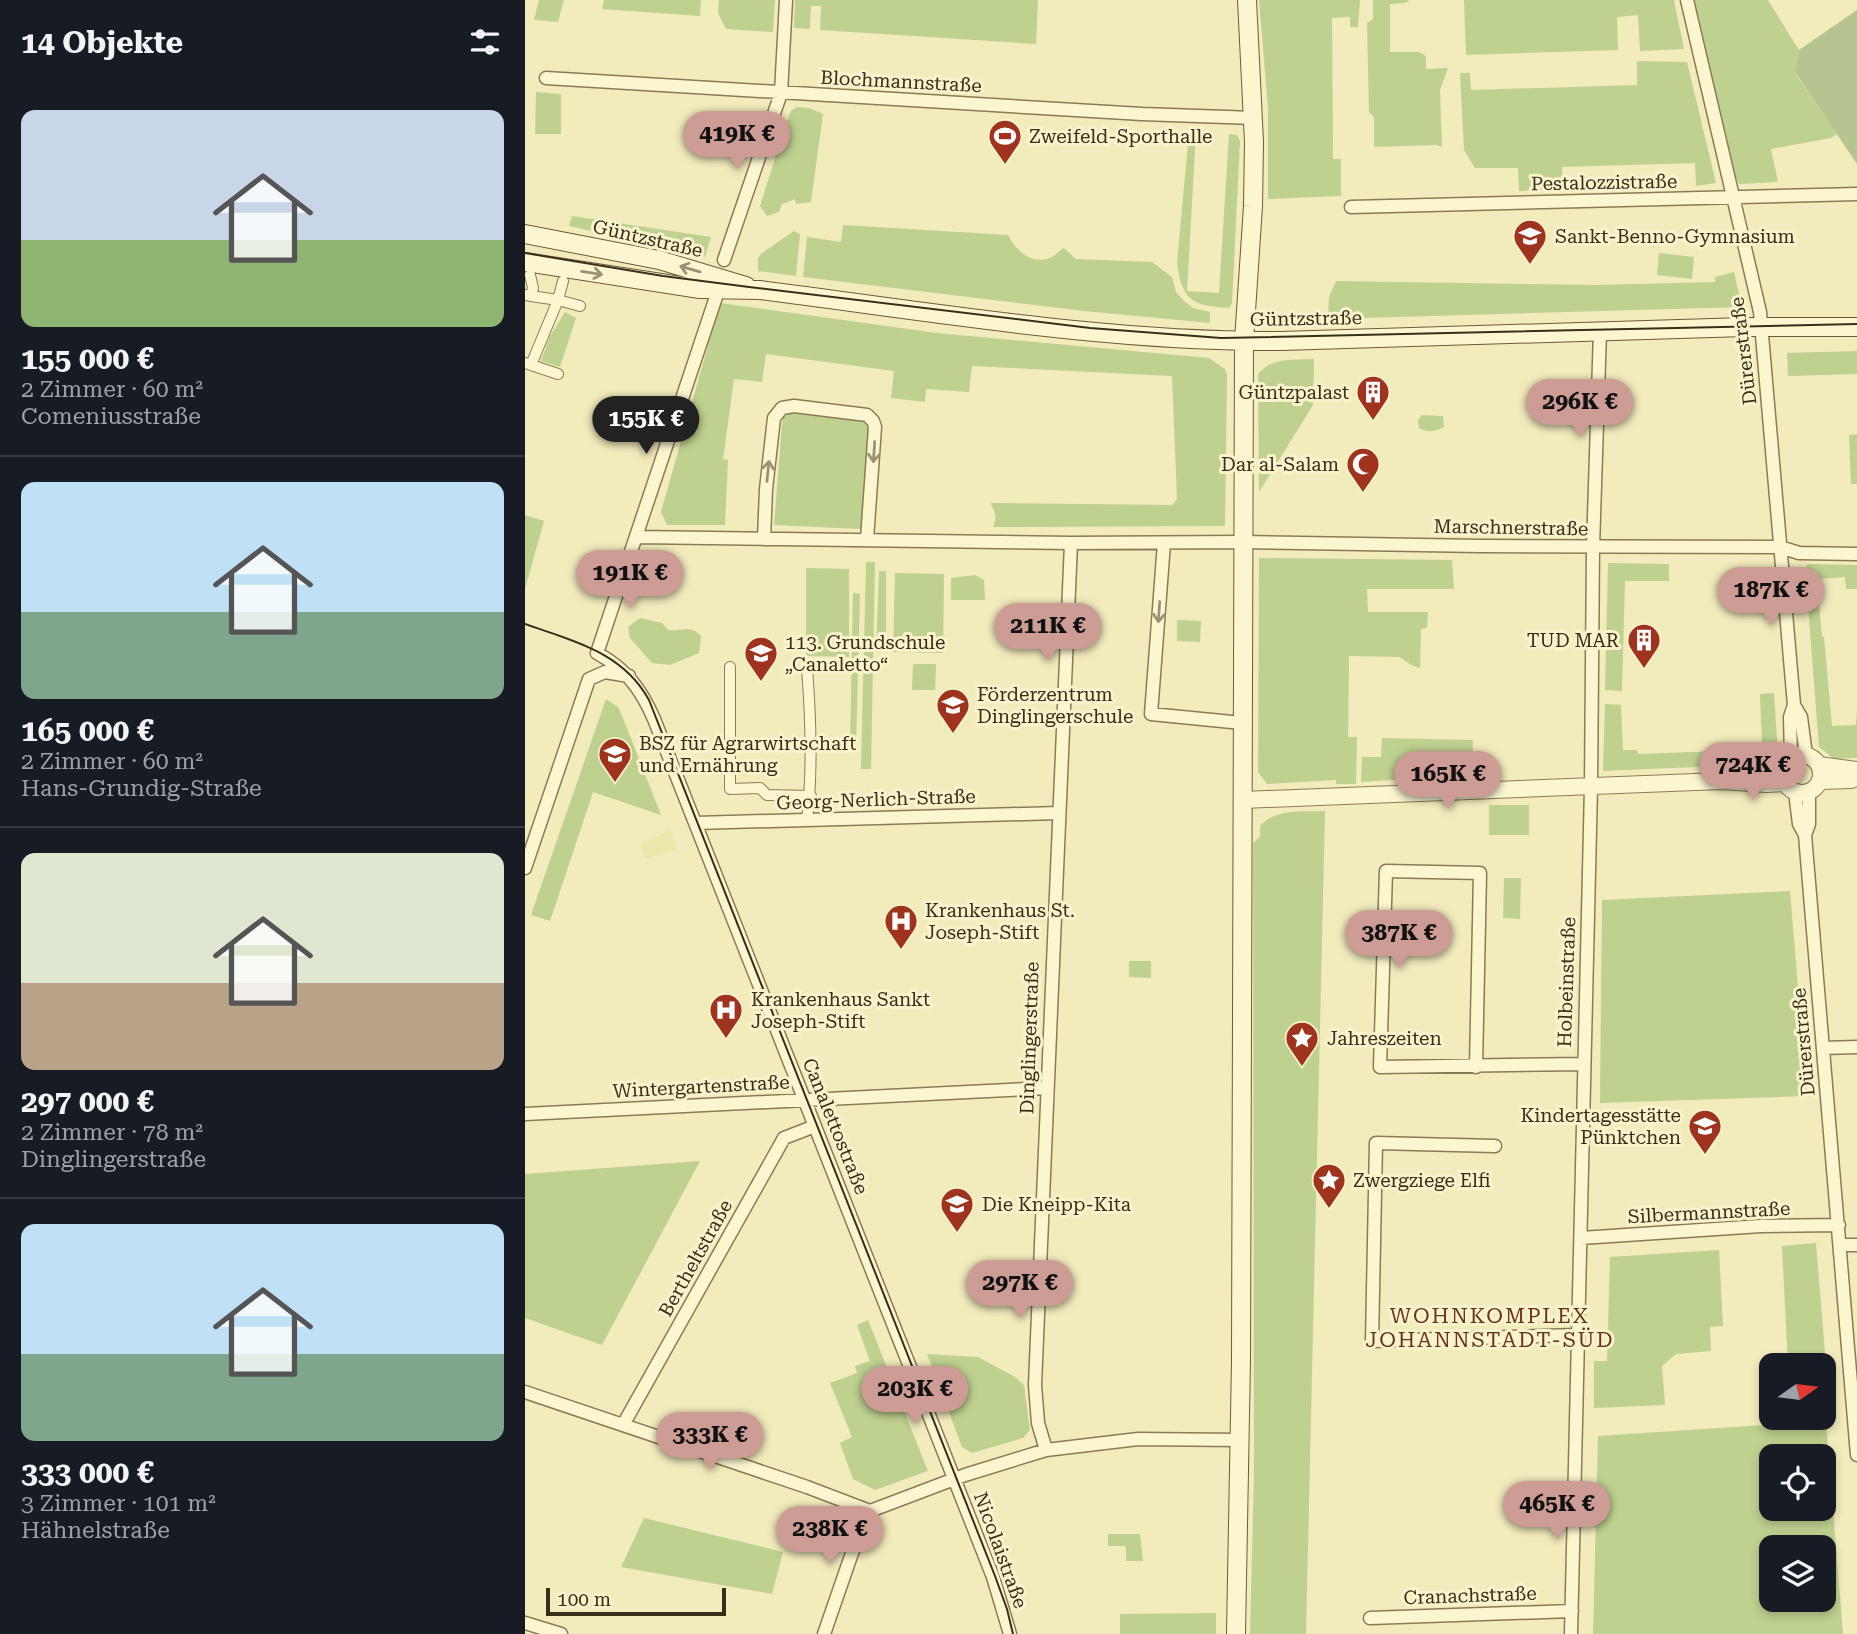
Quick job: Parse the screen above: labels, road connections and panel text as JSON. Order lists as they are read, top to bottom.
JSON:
{
  "streets": {
    "main road": ["Güntzstraße"],
    "street": [
      "Blochmannstraße",
      "Pestalozzistraße",
      "Dürerstraße",
      "Marschnerstraße",
      "Georg-Nerlich-Straße",
      "Holbeinstraße",
      "Dinglingerstraße",
      "Wintergartenstraße",
      "Canalettostraße",
      "Silbermannstraße",
      "Bertheltstraße",
      "Nicolaistraße",
      "Cranachstraße"
    ]
  },
  "crossings": [
    ["Pestalozzistraße", "Dürerstraße"],
    ["Güntzstraße", "Dürerstraße"],
    ["Güntzstraße", "Holbeinstraße"],
    ["Dürerstraße", "Marschnerstraße"],
    ["Dürerstraße", "Silbermannstraße"],
    ["Marschnerstraße", "Holbeinstraße"],
    ["Marschnerstraße", "Dinglingerstraße"],
    ["Marschnerstraße", "Canalettostraße"],
    ["Georg-Nerlich-Straße", "Dinglingerstraße"],
    ["Georg-Nerlich-Straße", "Canalettostraße"],
    ["Holbeinstraße", "Silbermannstraße"],
    ["Holbeinstraße", "Cranachstraße"],
    ["Dinglingerstraße", "Wintergartenstraße"],
    ["Wintergartenstraße", "Canalettostraße"],
    ["Canalettostraße", "Bertheltstraße"],
    ["Canalettostraße", "Nicolaistraße"]
  ],
  "districts": ["WOHNKOMPLEX JOHANNSTADT-SÜD"],
  "places": {
    "sports": ["Zweifeld-Sporthalle"],
    "school or university": [
      "Sankt-Benno-Gymnasium",
      "113. Grundschule „Canaletto“",
      "Förderzentrum Dinglingerschule",
      "BSZ für Agrarwirtschaft und Ernährung",
      "Kindertagesstätte Pünktchen",
      "Die Kneipp-Kita"
    ],
    "building": ["Güntzpalast", "TUD MAR"],
    "mosque": ["Dar al-Salam"],
    "hospital": ["Krankenhaus St. Joseph-Stift", "Krankenhaus Sankt Joseph-Stift"],
    "place": ["Jahreszeiten", "Zwergziege Elfi"]
  },
  "scale_bar": "100 m",
  "north": "right",
  "page": {
    "heading": "14 Objekte",
    "list": [
      {
        "name": "155 000 €",
        "note": "2 Zimmer · 60 m² · Comeniusstraße"
      },
      {
        "name": "165 000 €",
        "note": "2 Zimmer · 60 m² · Hans-Grundig-Straße"
      },
      {
        "name": "297 000 €",
        "note": "2 Zimmer · 78 m² · Dinglingerstraße"
      },
      {
        "name": "333 000 €",
        "note": "3 Zimmer · 101 m² · Hähnelstraße"
      }
    ],
    "price": [
      "419K €",
      "296K €",
      "155K €",
      "191K €",
      "187K €",
      "211K €",
      "724K €",
      "165K €",
      "387K €",
      "297K €",
      "203K €",
      "333K €",
      "465K €",
      "238K €"
    ],
    "scale": "100 m"
  }
}
